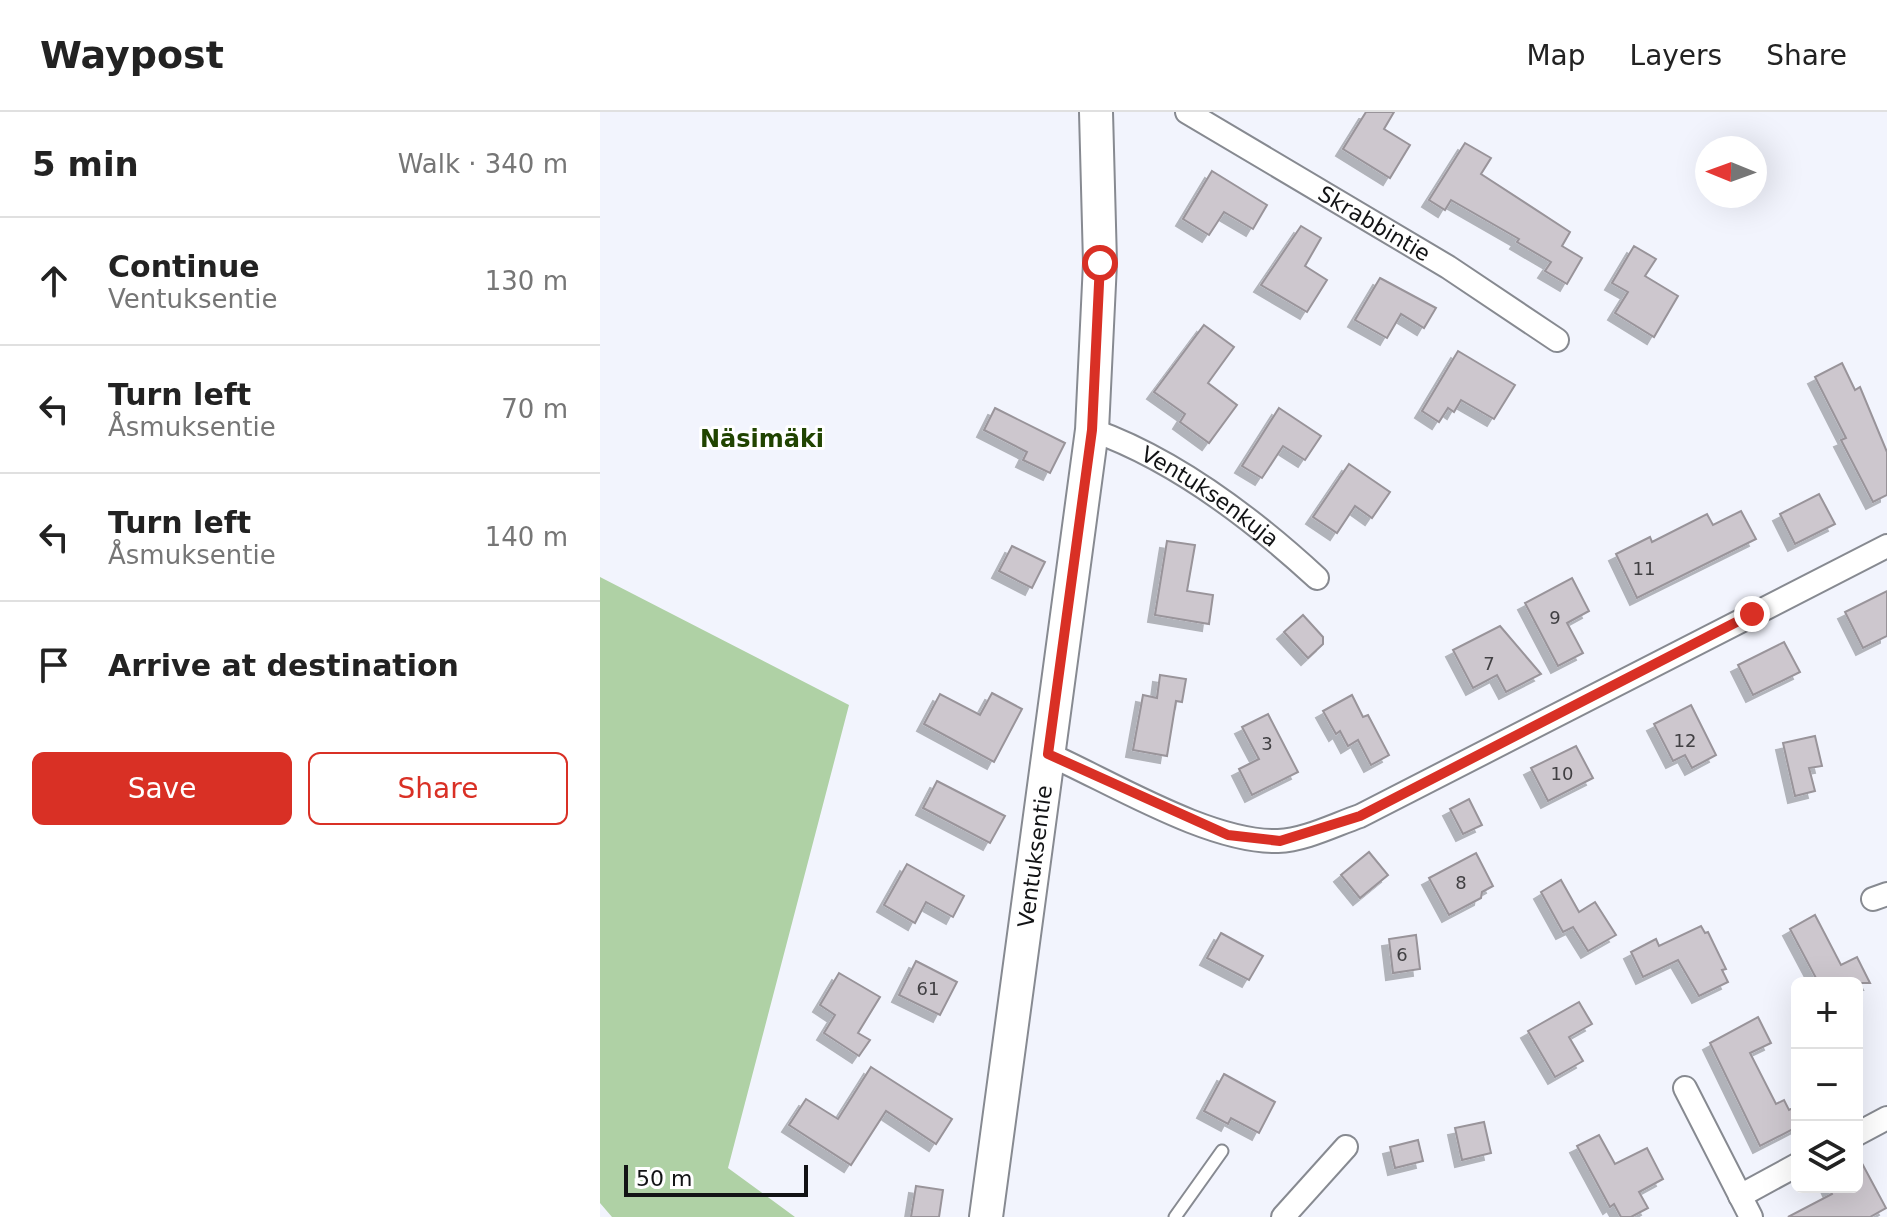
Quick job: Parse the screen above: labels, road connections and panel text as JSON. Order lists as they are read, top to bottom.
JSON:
{
  "streets": {
    "main road": ["Ventuksentie"],
    "street": ["Skrabbintie", "Ventuksenkuja"]
  },
  "crossings": [
    ["Ventuksenkuja", "Ventuksentie"]
  ],
  "districts": ["Näsimäki"],
  "house_numbers": [
    "11",
    "9",
    "7",
    "12",
    "3",
    "10",
    "8",
    "6",
    "61"
  ],
  "scale_bar": "50 m",
  "north": "left",
  "page": {
    "header": "Waypost",
    "nav": ["Map", "Layers", "Share"],
    "heading": ["5 min", "Walk · 340 m"],
    "list": [
      ["Continue", "Ventuksentie", "130 m"],
      ["Turn left", "Åsmuksentie", "70 m"],
      ["Turn left", "Åsmuksentie", "140 m"],
      "Arrive at destination"
    ],
    "buttons": ["Save", "Share"],
    "map_buttons": ["+", "−"],
    "scale": "50 m"
  }
}
